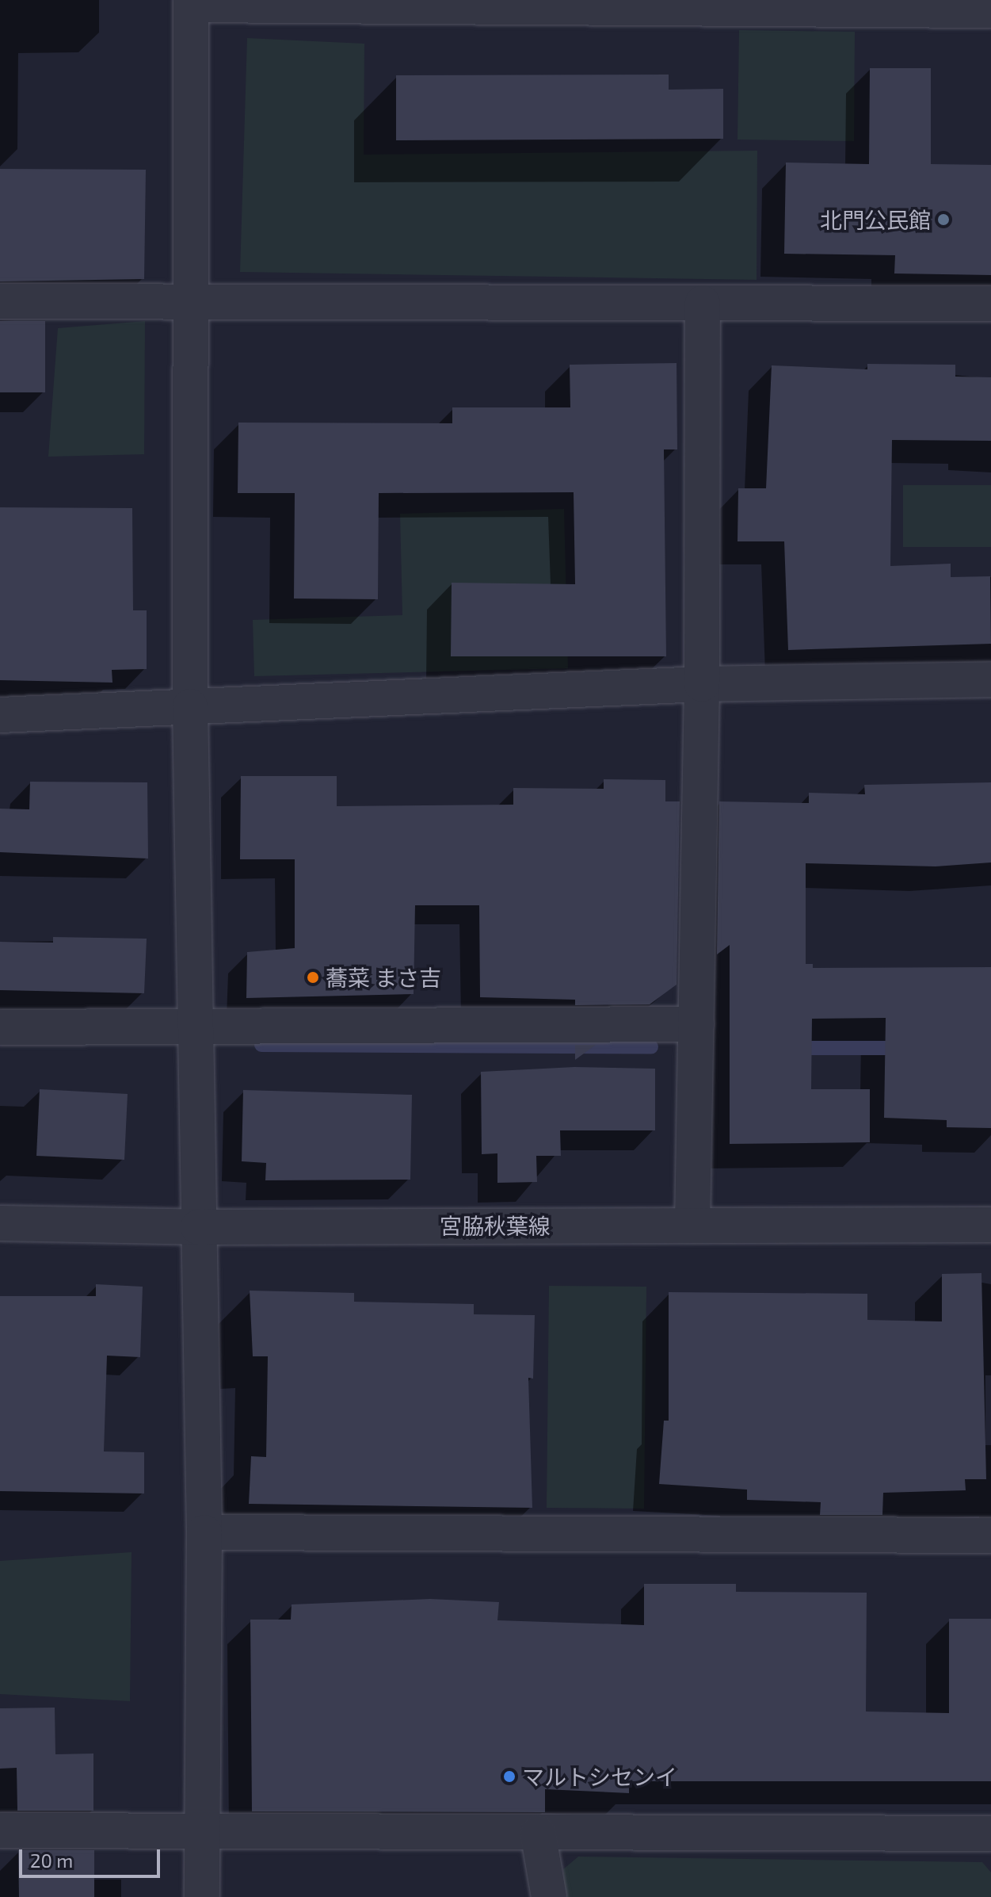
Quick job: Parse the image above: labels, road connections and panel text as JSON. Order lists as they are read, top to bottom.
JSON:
{
  "streets": {
    "street": ["宮脇秋葉線"]
  },
  "places": ["北門公民館", "蕎菜 まさ吉", "マルトシセンイ"],
  "scale_bar": "20 m"
}
